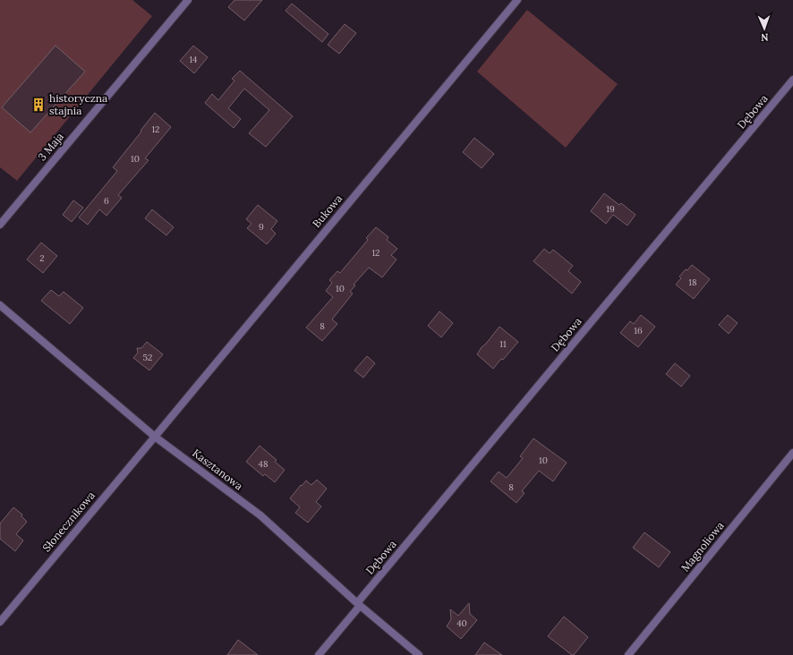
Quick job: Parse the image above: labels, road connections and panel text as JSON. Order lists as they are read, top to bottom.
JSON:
{
  "streets": {
    "street": [
      "Dębowa",
      "3 Maja",
      "Bukowa",
      "Kasztanowa",
      "Słonecznikowa",
      "Magnoliowa"
    ]
  },
  "crossings": [
    ["Dębowa", "Kasztanowa"],
    ["Bukowa", "Kasztanowa"],
    ["Bukowa", "Słonecznikowa"],
    ["Kasztanowa", "Słonecznikowa"]
  ],
  "places": {
    "building": ["historyczna stajnia"]
  },
  "house_numbers": [
    "14",
    "12",
    "10",
    "6",
    "19",
    "9",
    "12",
    "2",
    "18",
    "10",
    "8",
    "16",
    "11",
    "52",
    "10",
    "48",
    "8",
    "40"
  ],
  "north": "bottom"
}
